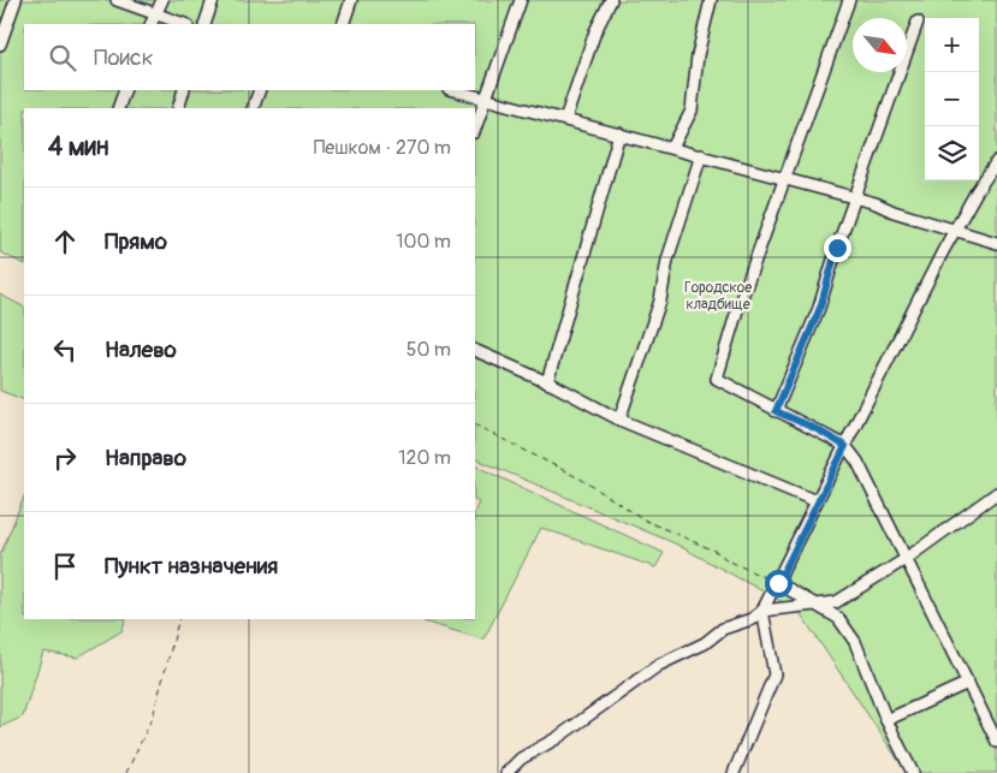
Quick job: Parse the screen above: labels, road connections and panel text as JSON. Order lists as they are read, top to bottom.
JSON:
{
  "parks": ["Городское кладбище"],
  "north": "bottom right",
  "page": {
    "map_buttons": ["+", "−"],
    "search": "Поиск",
    "heading": ["4 мин", "Пешком · 270 m"],
    "list": [
      ["Прямо", "100 m"],
      ["Налево", "50 m"],
      ["Направо", "120 m"],
      "Пункт назначения"
    ]
  }
}
